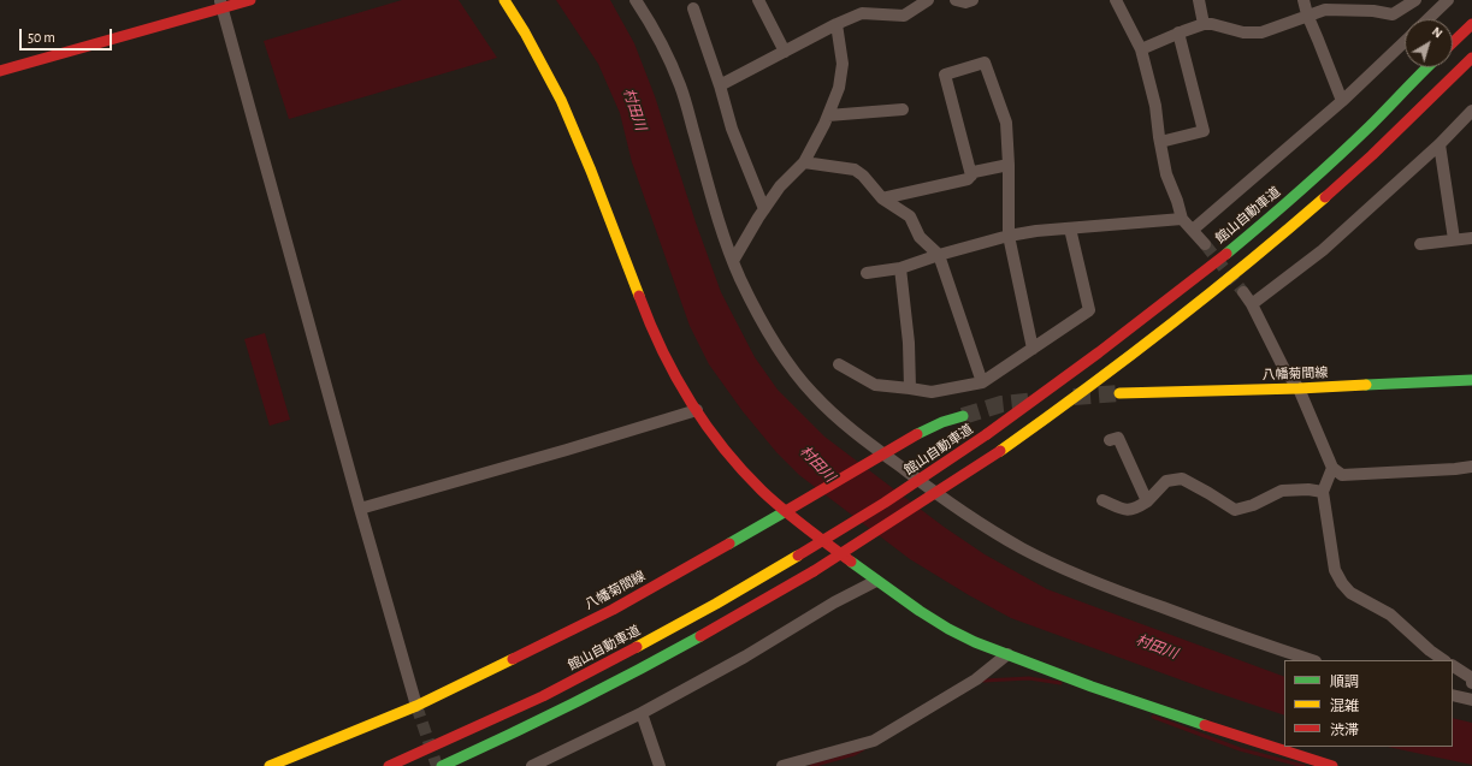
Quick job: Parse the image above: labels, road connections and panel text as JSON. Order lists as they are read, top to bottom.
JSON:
{
  "streets": {
    "main road": ["館山自動車道", "八幡菊間線"]
  },
  "water": ["村田川"],
  "legend": ["順調", "混雑", "渋滞"],
  "scale_bar": "50 m",
  "north": "top right"
}
